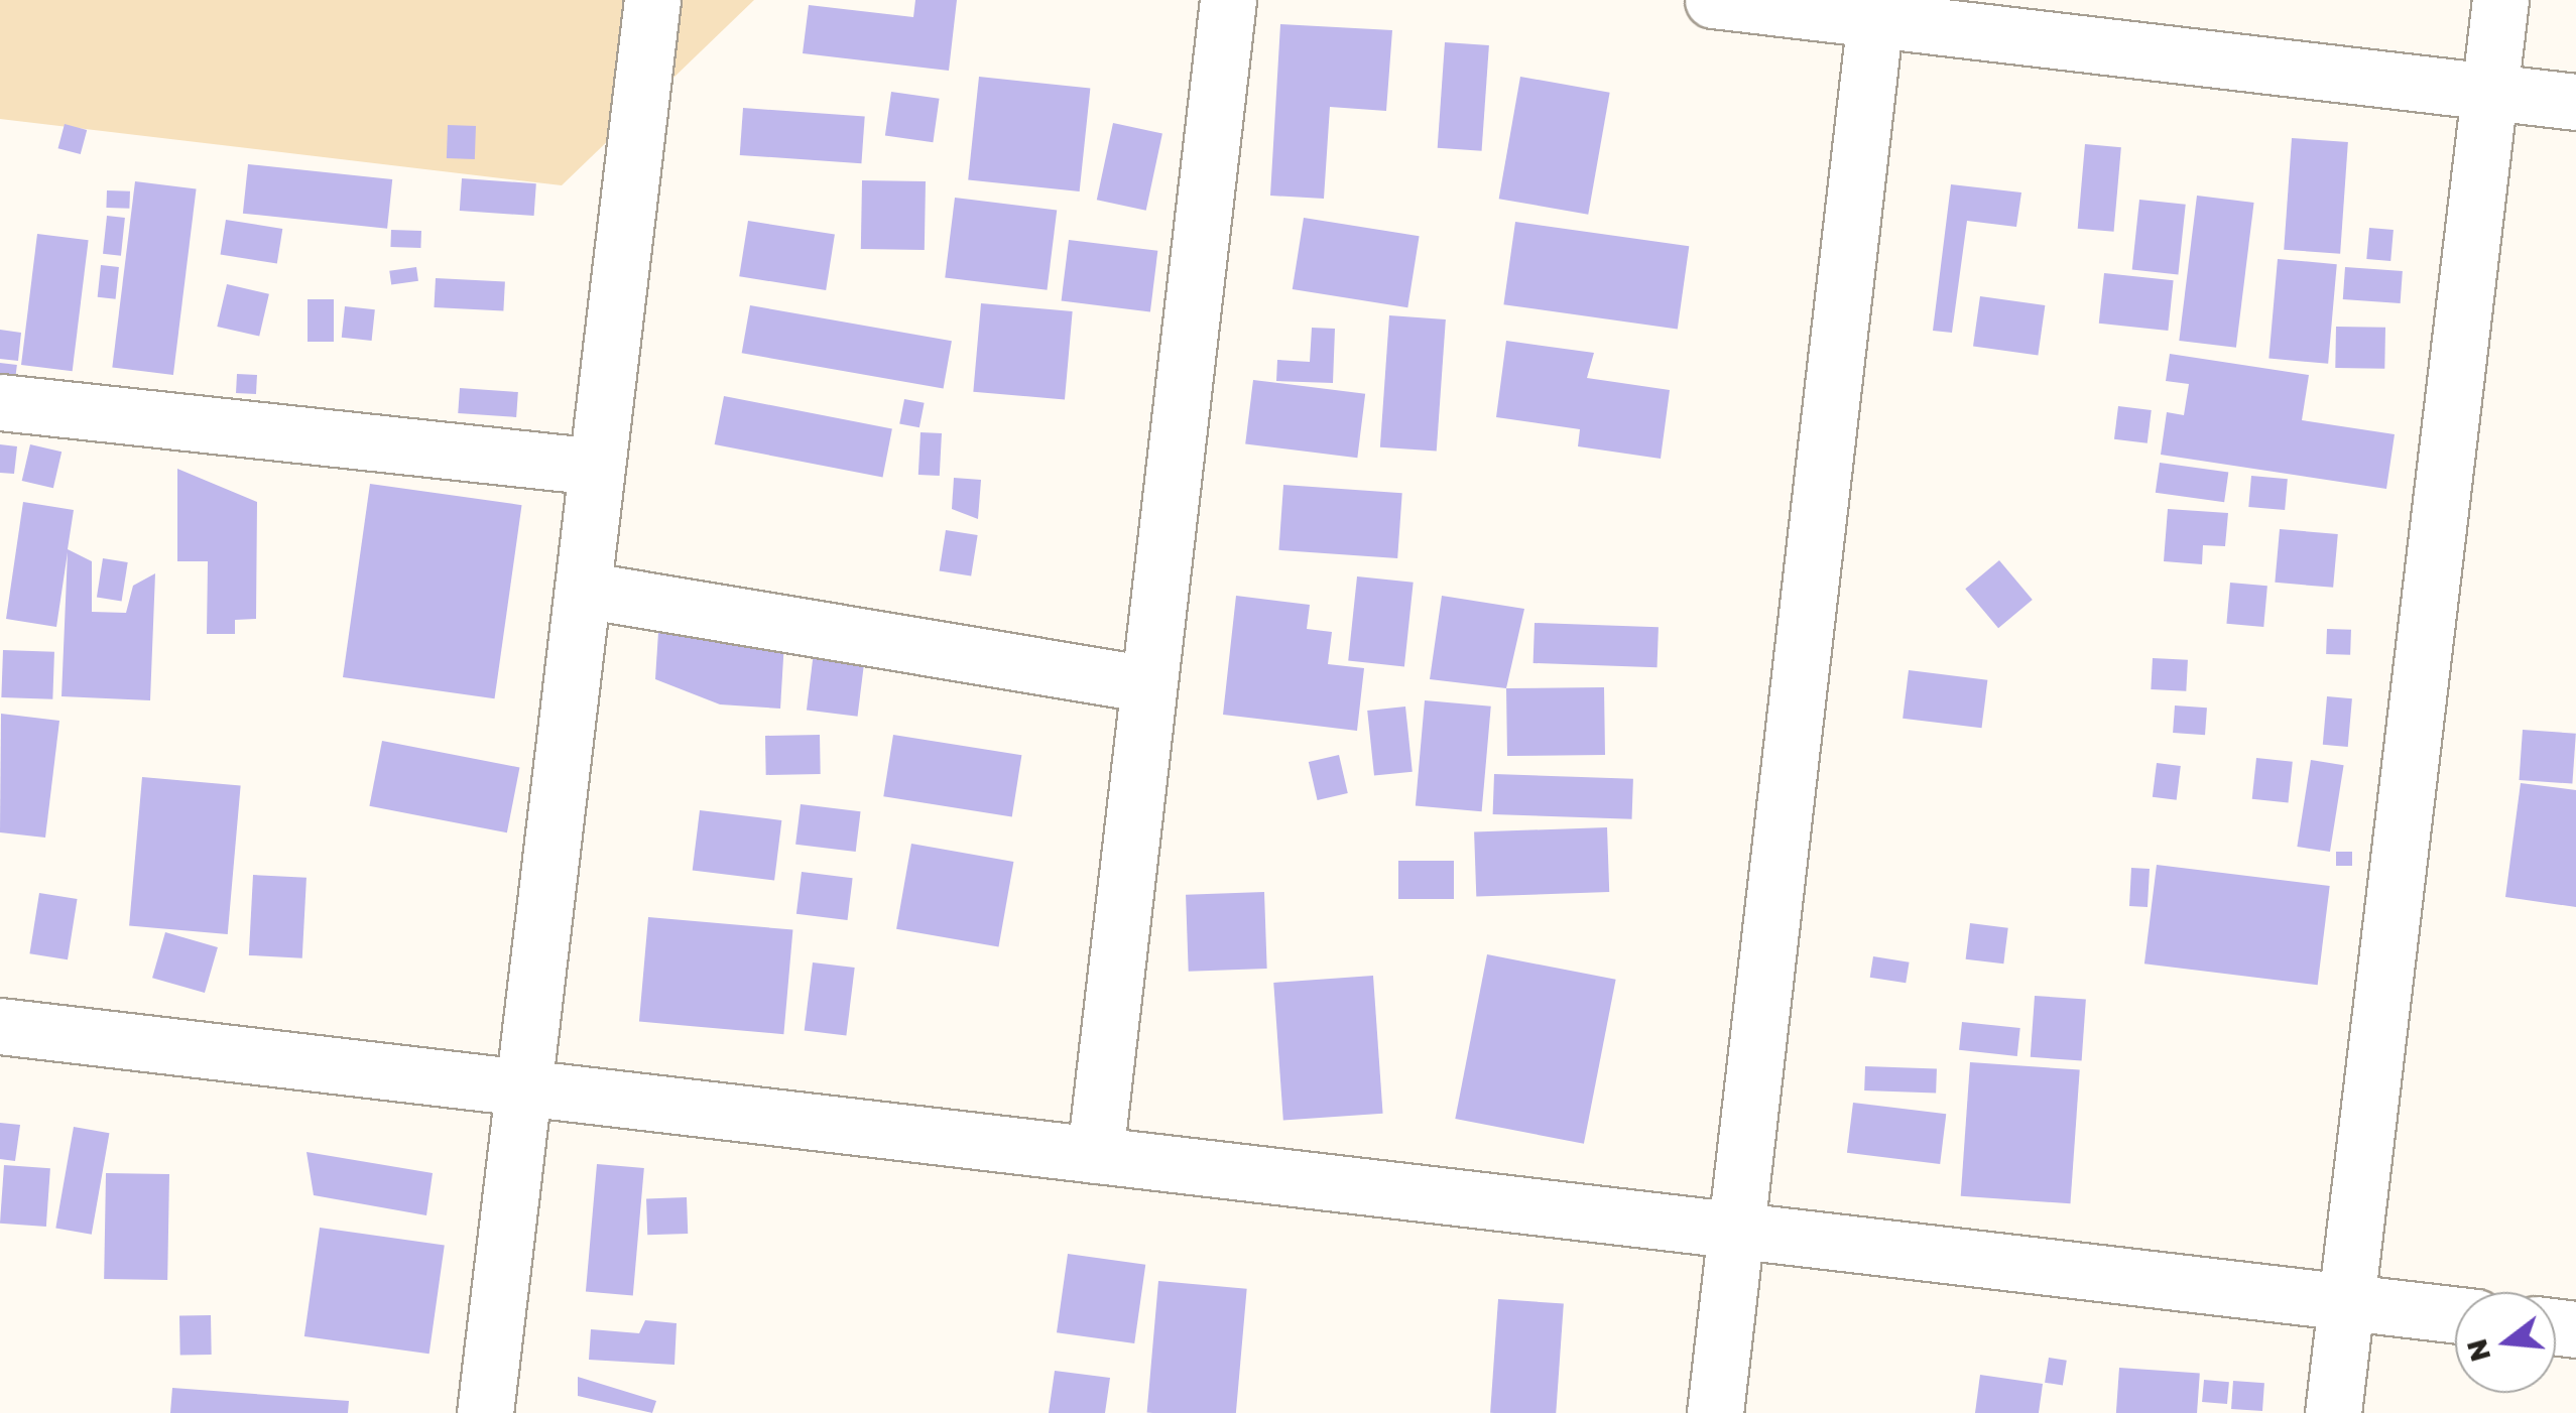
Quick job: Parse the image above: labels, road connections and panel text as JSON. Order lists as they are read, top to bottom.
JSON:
{
  "north": "left"
}
